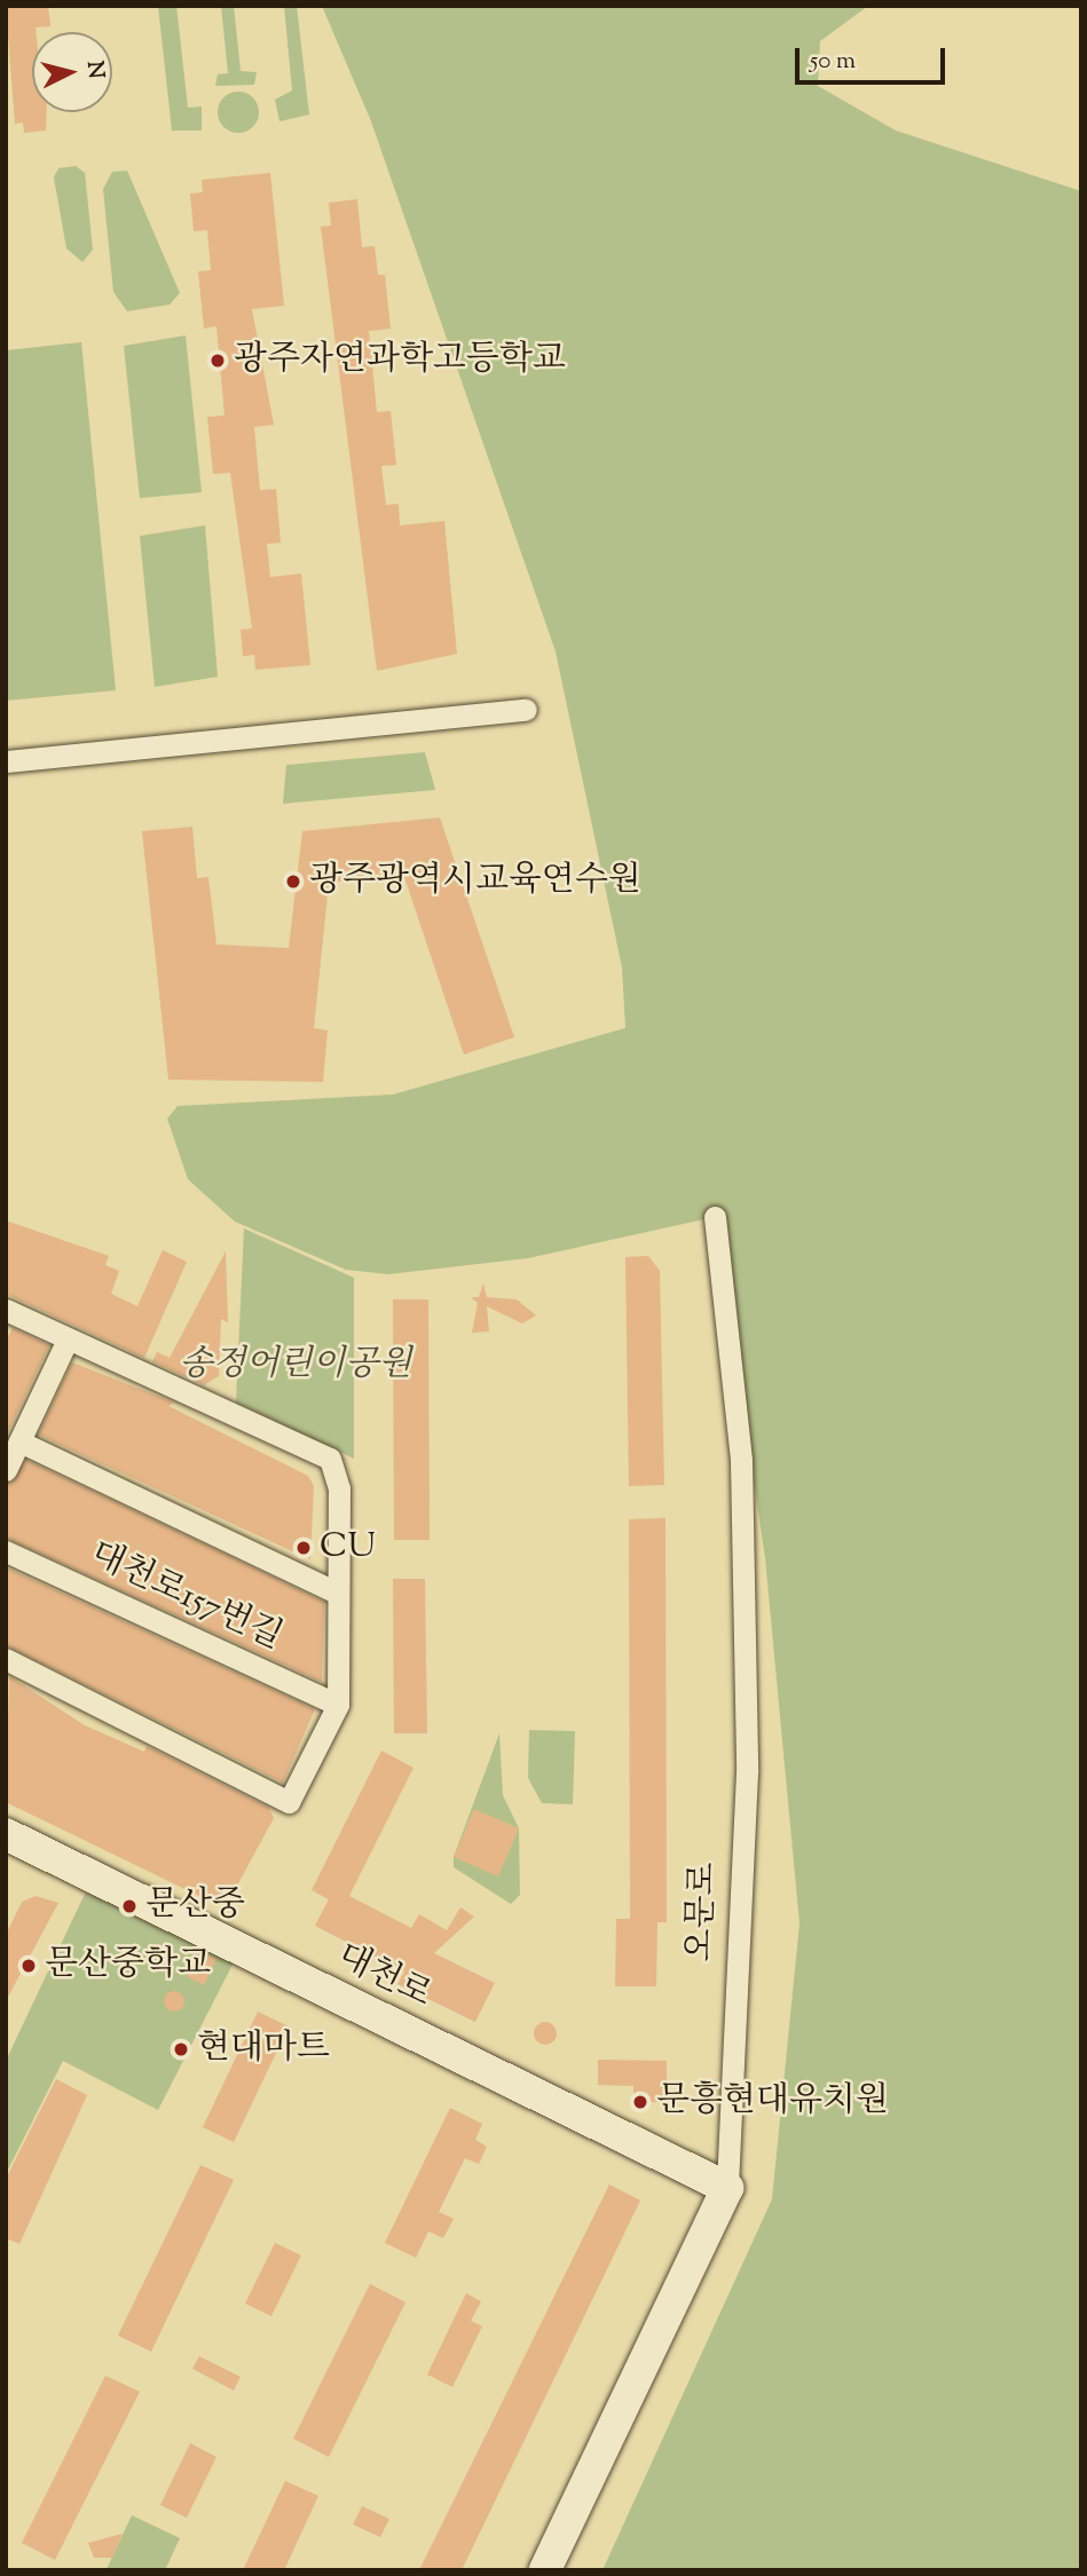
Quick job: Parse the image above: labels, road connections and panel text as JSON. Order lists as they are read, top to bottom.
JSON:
{
  "streets": {
    "street": ["대천로157번길", "오문로", "대천로"]
  },
  "crossings": [
    ["오문로", "대천로"]
  ],
  "parks": ["송정어린이공원"],
  "places": [
    "광주자연과학고등학교",
    "광주광역시교육연수원",
    "CU",
    "문산중",
    "문산중학교",
    "현대마트",
    "문흥현대유치원"
  ],
  "scale_bar": "50 m",
  "north": "right"
}
